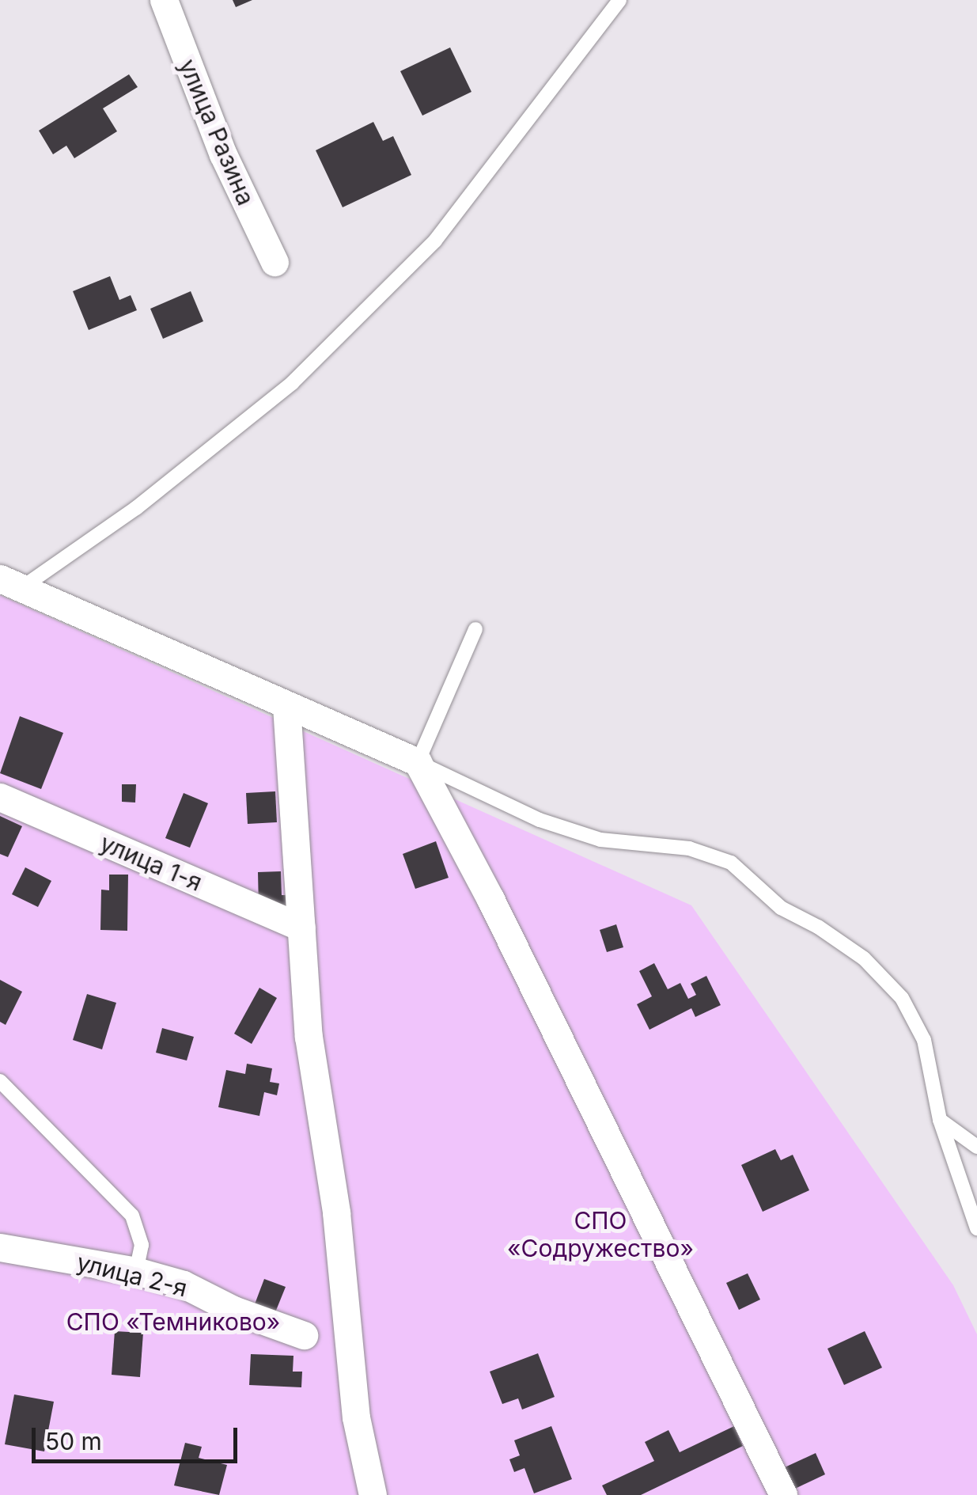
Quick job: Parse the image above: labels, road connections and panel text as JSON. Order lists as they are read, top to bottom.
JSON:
{
  "streets": {
    "street": ["улица Разина", "улица 1-я", "улица 2-я"]
  },
  "parks": ["СПО «Содружество»", "СПО «Темниково»"],
  "scale_bar": "50 m"
}
